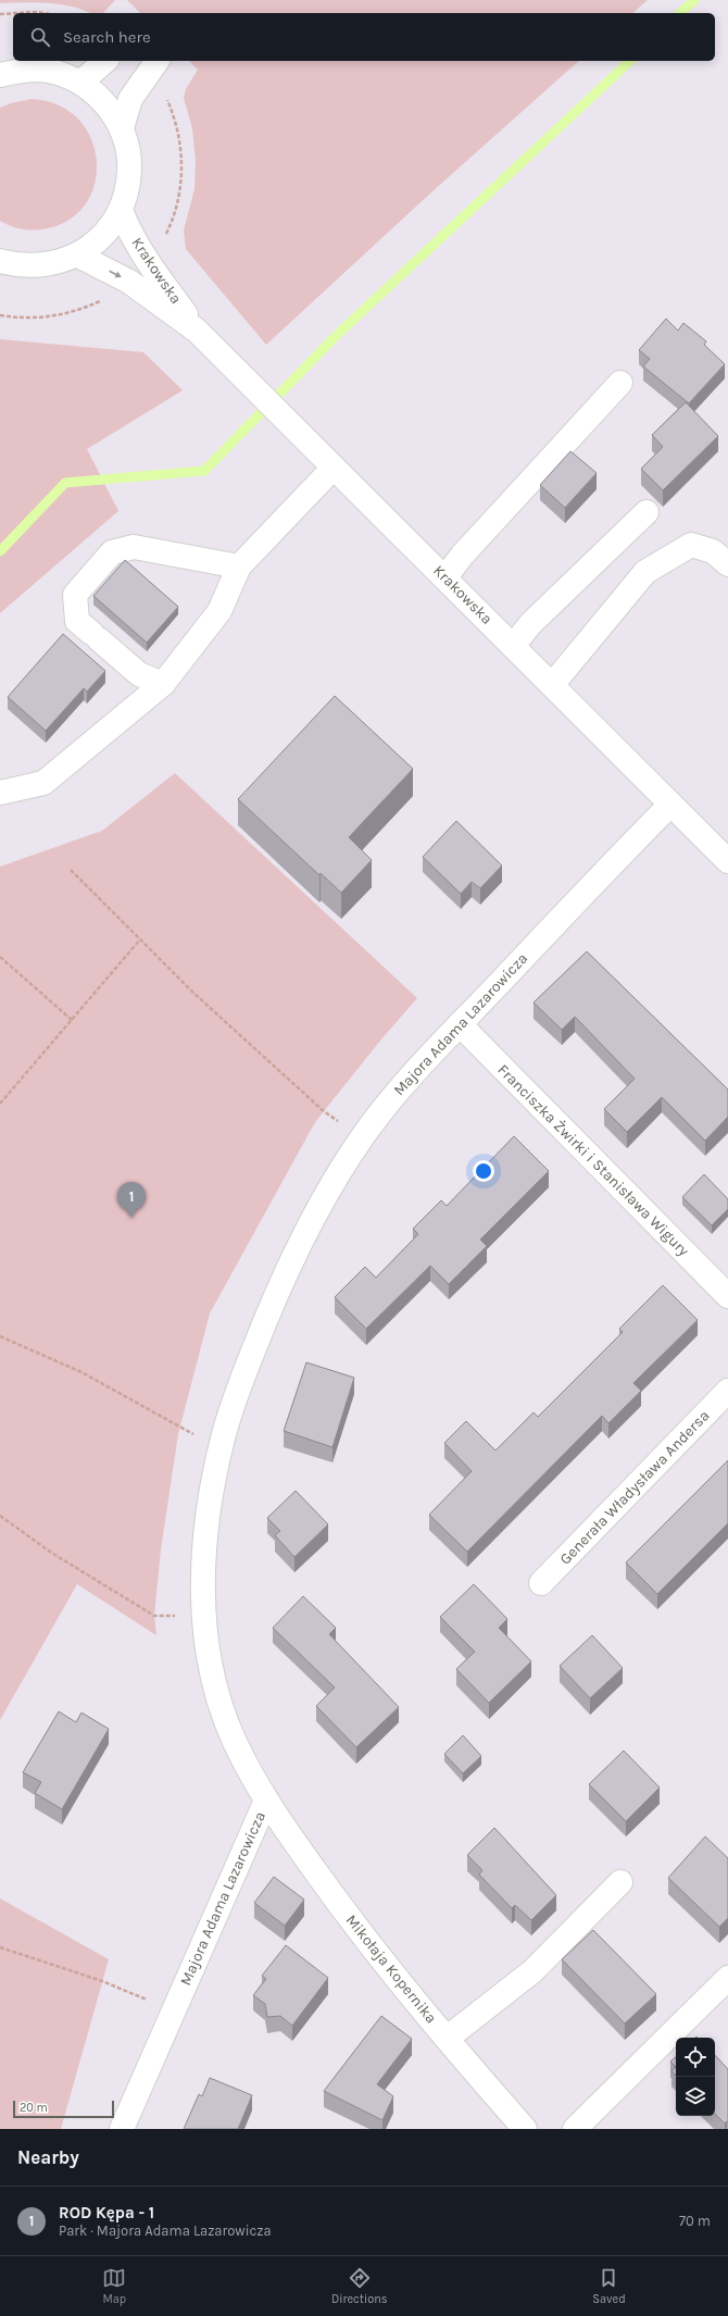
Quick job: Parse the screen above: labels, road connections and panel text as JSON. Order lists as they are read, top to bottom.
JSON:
{
  "streets": {
    "street": [
      "Krakowska",
      "Majora Adama Lazarowicza",
      "Franciszka Żwirki i Stanisława Wigury",
      "Generała Władysława Andersa",
      "Mikołaja Kopernika"
    ]
  },
  "crossings": [
    ["Krakowska", "Majora Adama Lazarowicza"],
    ["Majora Adama Lazarowicza", "Franciszka Żwirki i Stanisława Wigury"],
    ["Majora Adama Lazarowicza", "Mikołaja Kopernika"]
  ],
  "scale_bar": "20 m",
  "page": {
    "search": "Search here",
    "pins": "1",
    "scale": "20 m",
    "heading": "Nearby",
    "list": [
      {
        "mark": "1",
        "name": "ROD Kępa - 1",
        "note": "Park · Majora Adama Lazarowicza",
        "value": "70 m"
      }
    ],
    "nav": ["Map", "Directions", "Saved"]
  }
}
